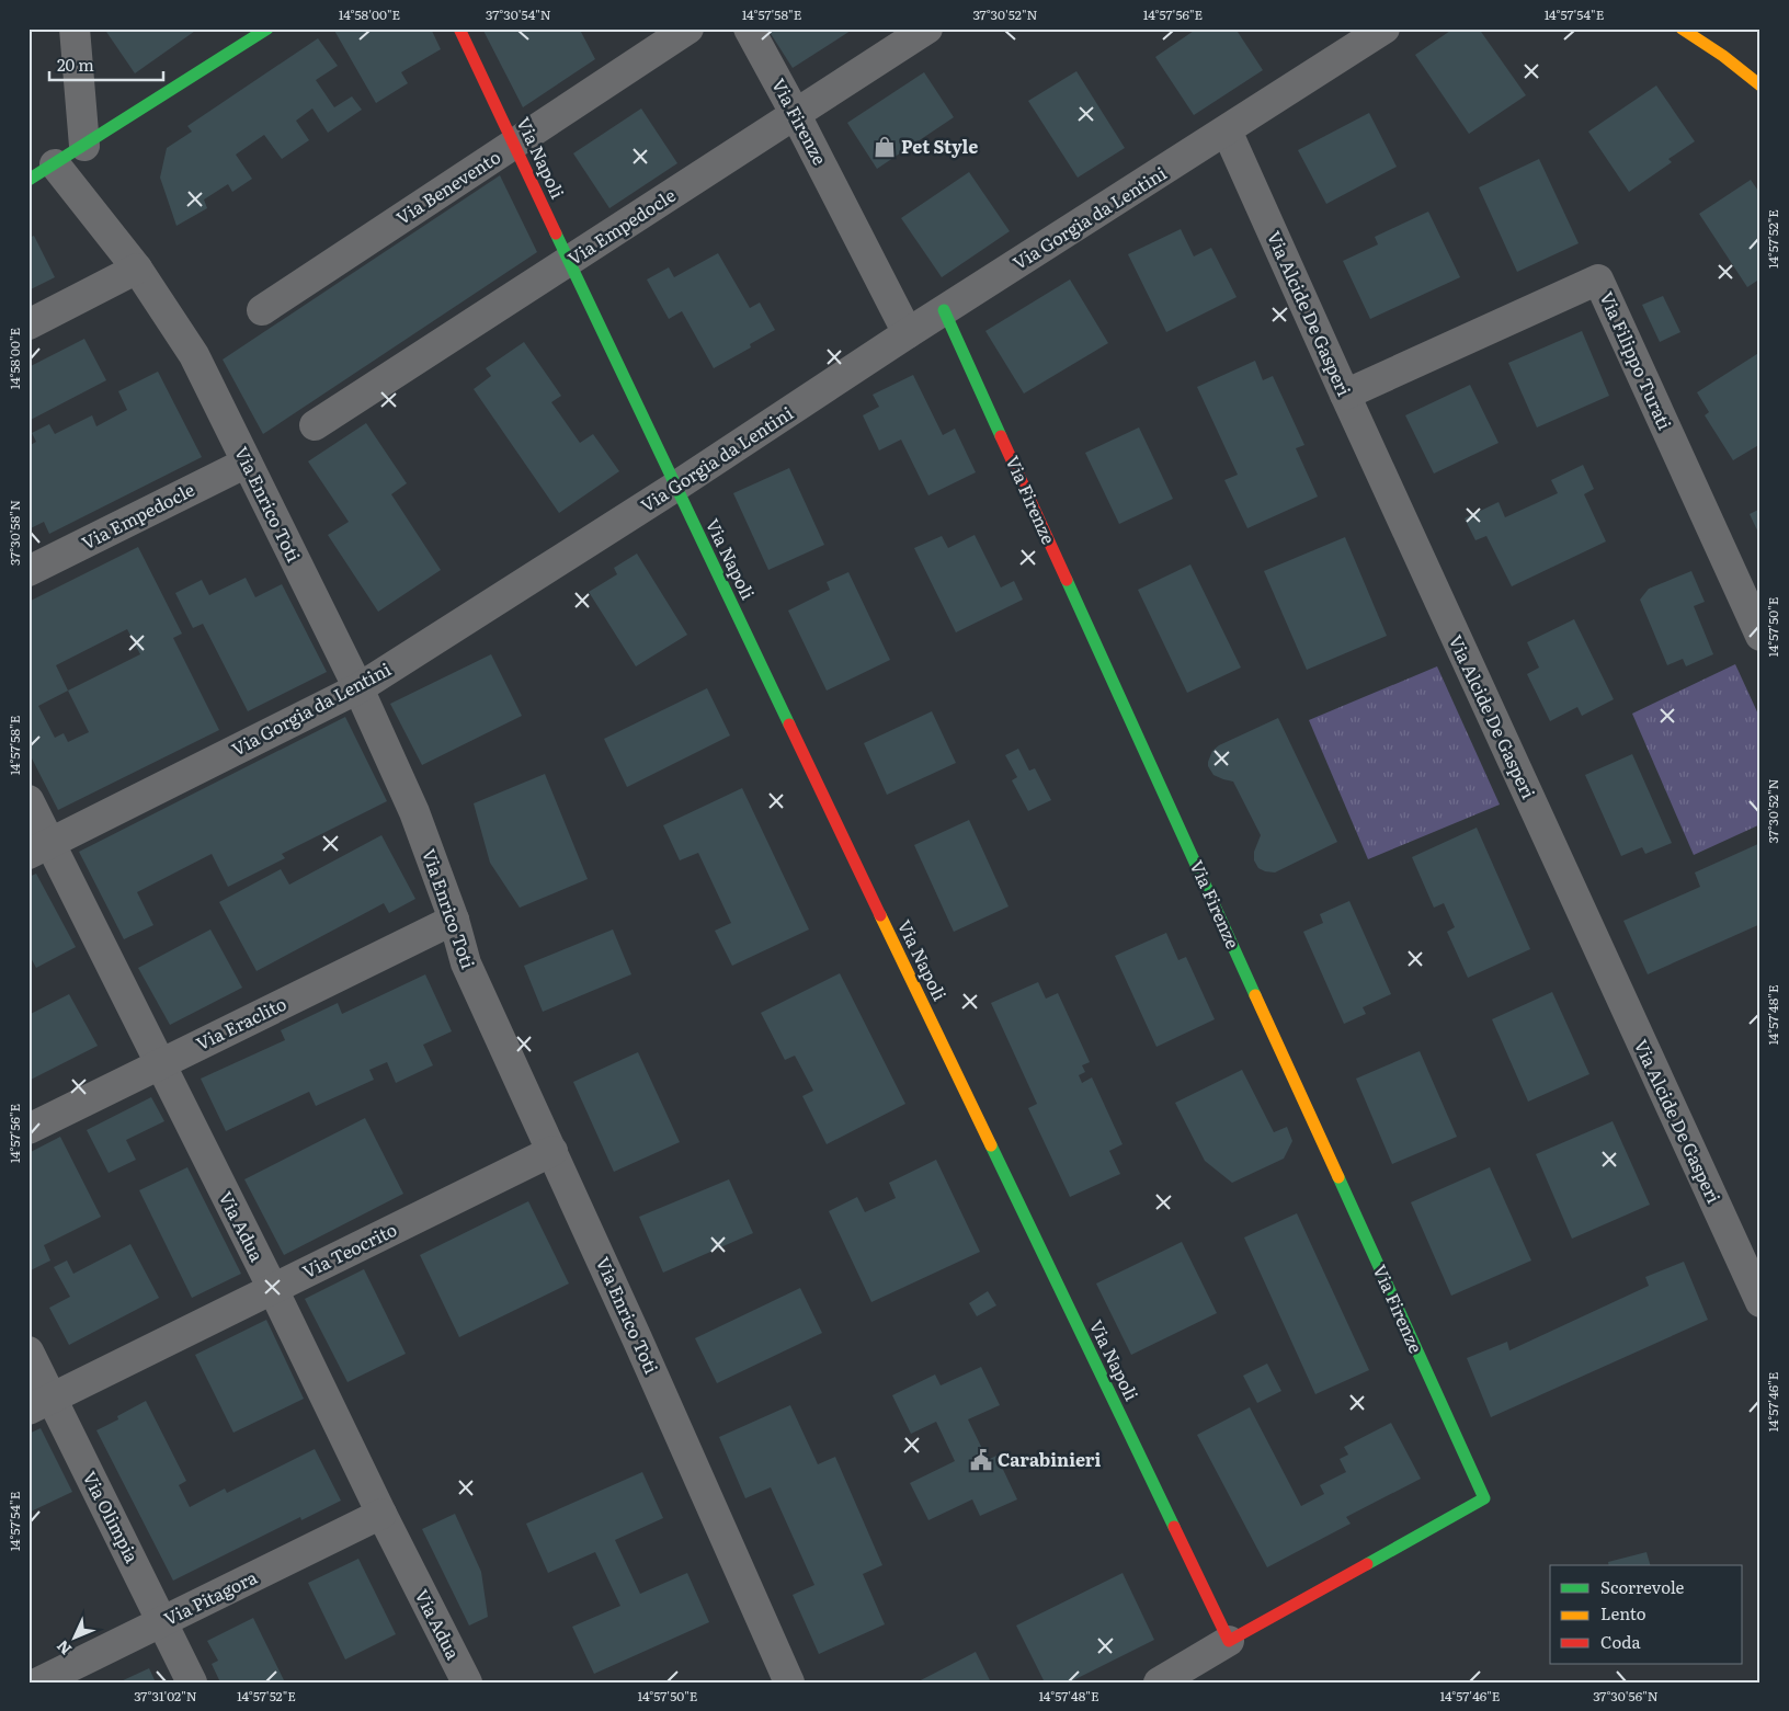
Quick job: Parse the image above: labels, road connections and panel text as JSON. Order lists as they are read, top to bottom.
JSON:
{
  "streets": {
    "street": [
      "Via Firenze",
      "Via Napoli",
      "Via Benevento",
      "Via Gorgia da Lentini",
      "Via Empedocle",
      "Via Alcide De Gasperi",
      "Via Filippo Turati",
      "Via Enrico Toti",
      "Via Eraclito",
      "Via Adua",
      "Via Teocrito",
      "Via Olimpia",
      "Via Pitagora"
    ]
  },
  "crossings": [
    ["Via Firenze", "Via Napoli"],
    ["Via Firenze", "Via Gorgia da Lentini"],
    ["Via Firenze", "Via Empedocle"],
    ["Via Napoli", "Via Benevento"],
    ["Via Napoli", "Via Gorgia da Lentini"],
    ["Via Napoli", "Via Empedocle"],
    ["Via Gorgia da Lentini", "Via Alcide De Gasperi"],
    ["Via Gorgia da Lentini", "Via Enrico Toti"],
    ["Via Gorgia da Lentini", "Via Adua"],
    ["Via Empedocle", "Via Enrico Toti"],
    ["Via Alcide De Gasperi", "Via Filippo Turati"],
    ["Via Enrico Toti", "Via Eraclito"],
    ["Via Enrico Toti", "Via Teocrito"],
    ["Via Eraclito", "Via Adua"],
    ["Via Adua", "Via Teocrito"],
    ["Via Adua", "Via Pitagora"],
    ["Via Teocrito", "Via Olimpia"],
    ["Via Olimpia", "Via Pitagora"]
  ],
  "places": {
    "shop": ["Pet Style"],
    "public building": ["Carabinieri"]
  },
  "legend": ["Scorrevole", "Lento", "Coda"],
  "scale_bar": "20 m",
  "north": "bottom left",
  "coordinates": [
    "14°58'00\"E",
    "37°30'54\"N",
    "14°57'58\"E",
    "37°30'52\"N",
    "14°57'56\"E",
    "14°57'54\"E",
    "14°57'52\"E",
    "37°30'58\"N",
    "14°57'50\"E",
    "14°57'48\"E",
    "14°57'46\"E",
    "37°31'02\"N",
    "37°30'56\"N"
  ]
}
